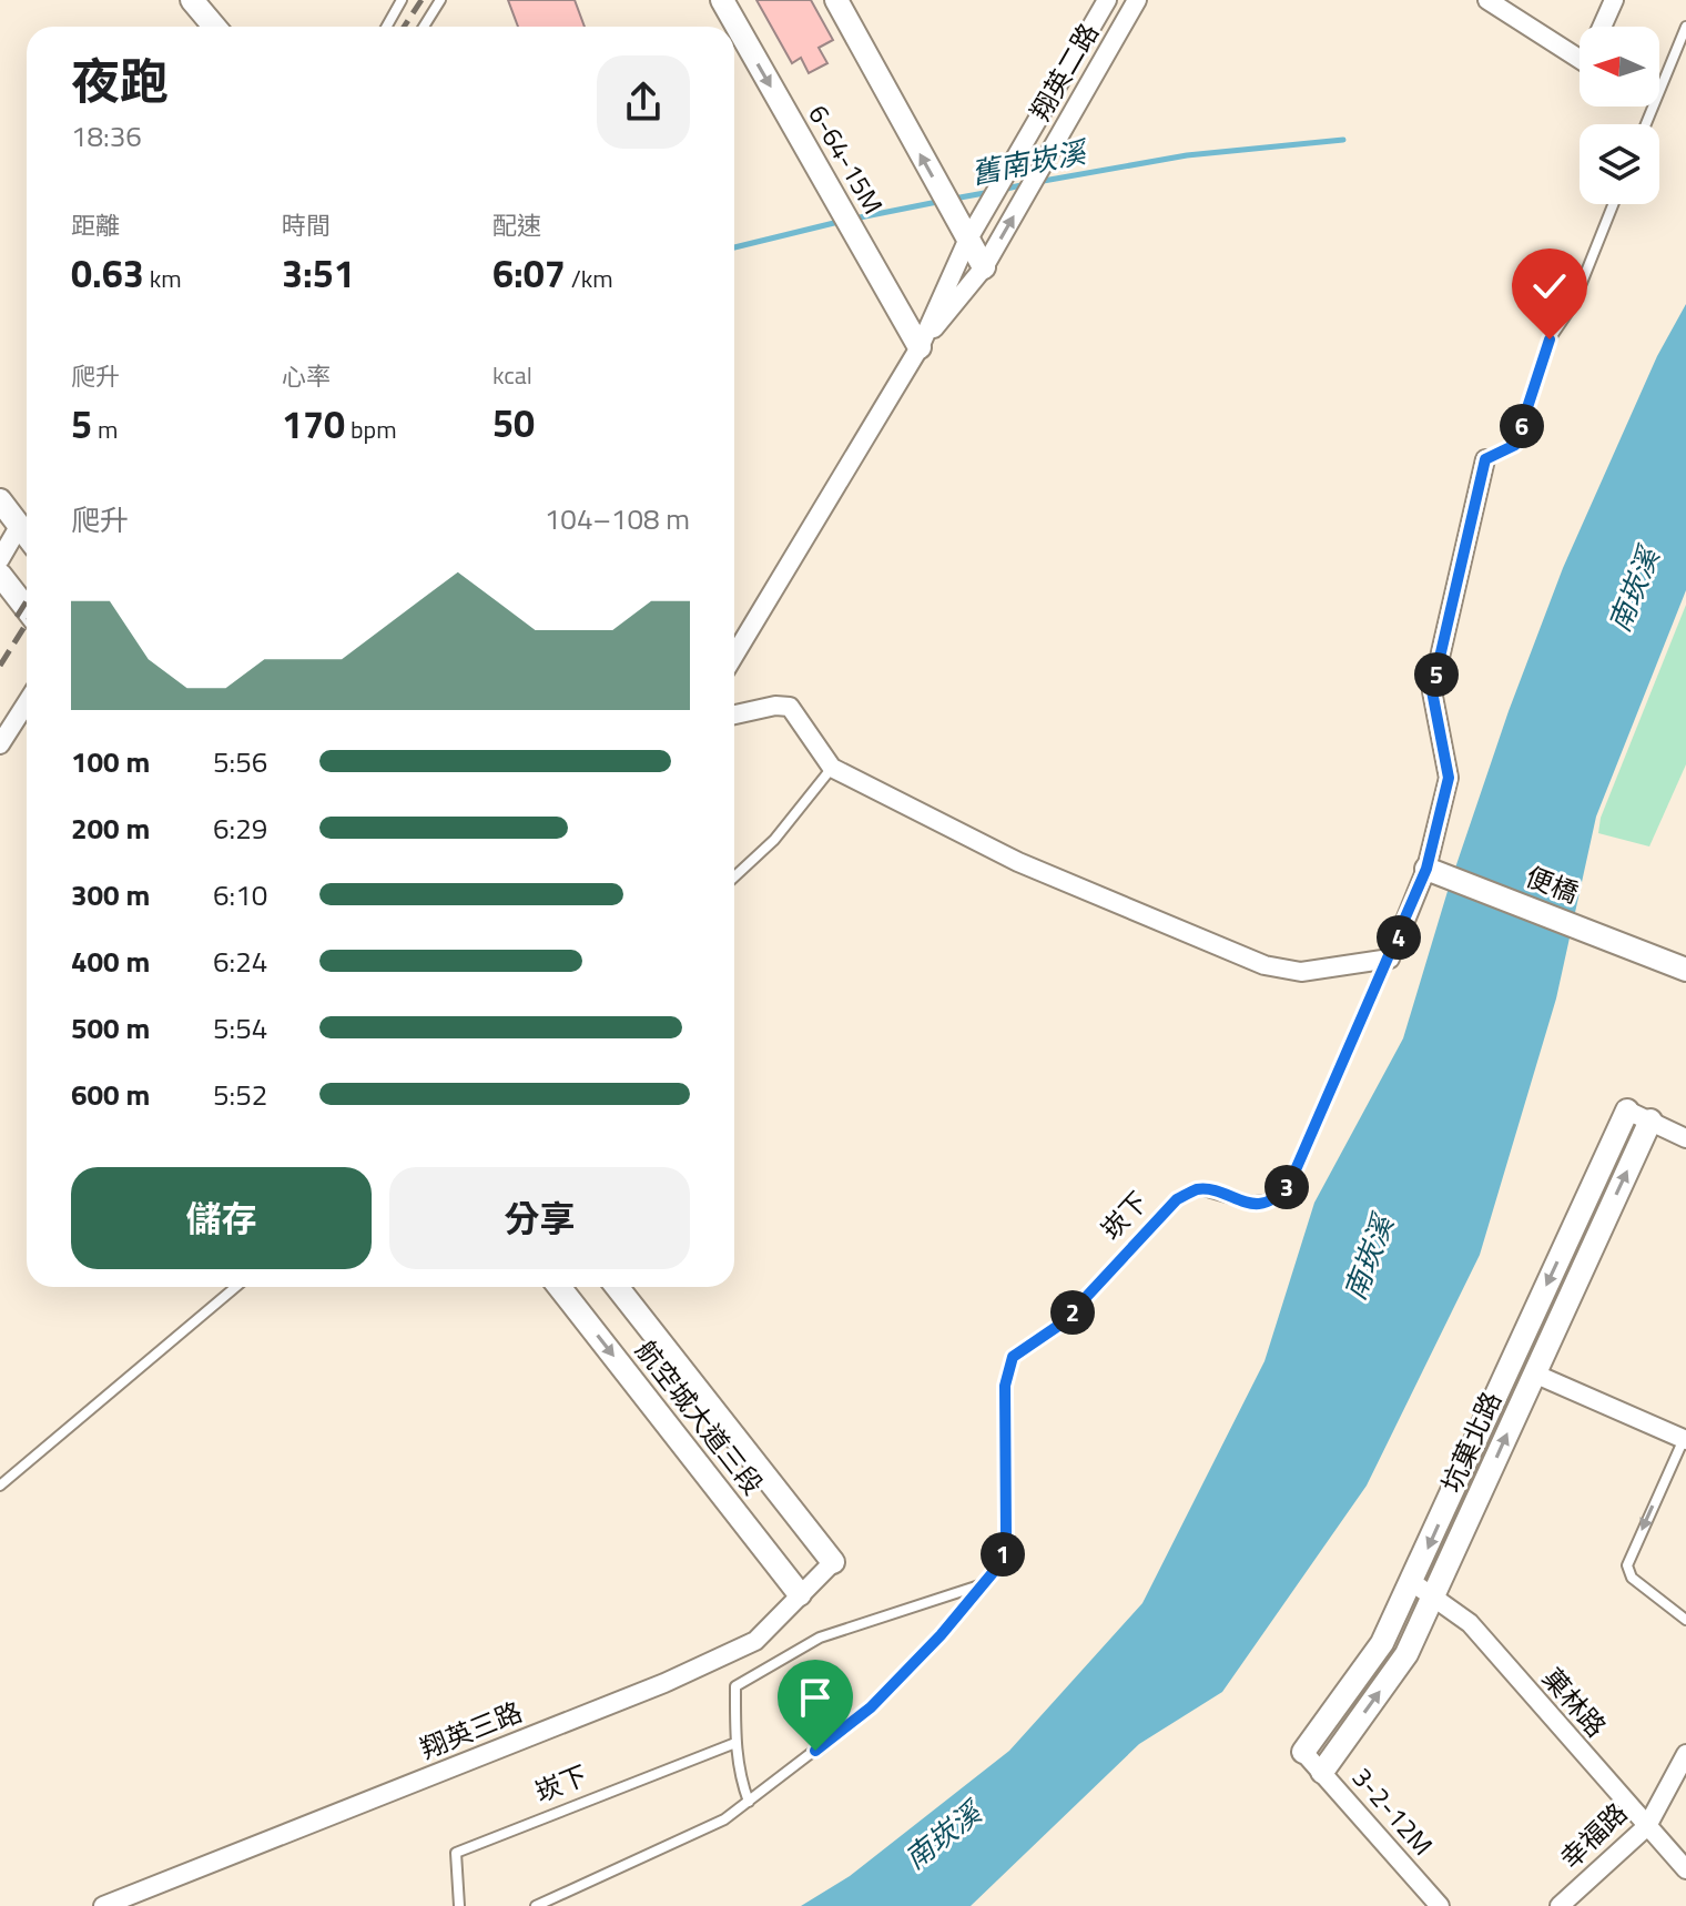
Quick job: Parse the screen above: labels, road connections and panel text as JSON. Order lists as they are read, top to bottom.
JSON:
{
  "streets": {
    "street": [
      "翔英二路",
      "6-64-15M",
      "便橋",
      "崁下",
      "航空城大道三段",
      "坑菓北路",
      "菓林路",
      "翔英三路",
      "3-2-12M",
      "幸福路"
    ]
  },
  "crossings": [
    ["翔英二路", "6-64-15M"],
    ["便橋", "崁下"],
    ["航空城大道三段", "翔英三路"],
    ["坑菓北路", "菓林路"],
    ["坑菓北路", "3-2-12M"],
    ["菓林路", "幸福路"]
  ],
  "water": ["舊南崁溪", "南崁溪"],
  "north": "left",
  "page": {
    "heading": ["夜跑", "18:36"],
    "stats": [
      ["距離", "0.63 km"],
      ["時間", "3:51"],
      ["配速", "6:07 /km"],
      ["爬升", "5 m"],
      ["心率", "170 bpm"],
      ["kcal", "50"]
    ],
    "pins": [
      "6",
      "5",
      "4",
      "3",
      "2",
      "1"
    ],
    "chart": ["爬升", "104–108 m"],
    "list": [
      {
        "name": "100 m",
        "note": "5:56"
      },
      {
        "name": "200 m",
        "note": "6:29"
      },
      {
        "name": "300 m",
        "note": "6:10"
      },
      {
        "name": "400 m",
        "note": "6:24"
      },
      {
        "name": "500 m",
        "note": "5:54"
      },
      {
        "name": "600 m",
        "note": "5:52"
      }
    ],
    "buttons": ["儲存", "分享"]
  }
}
